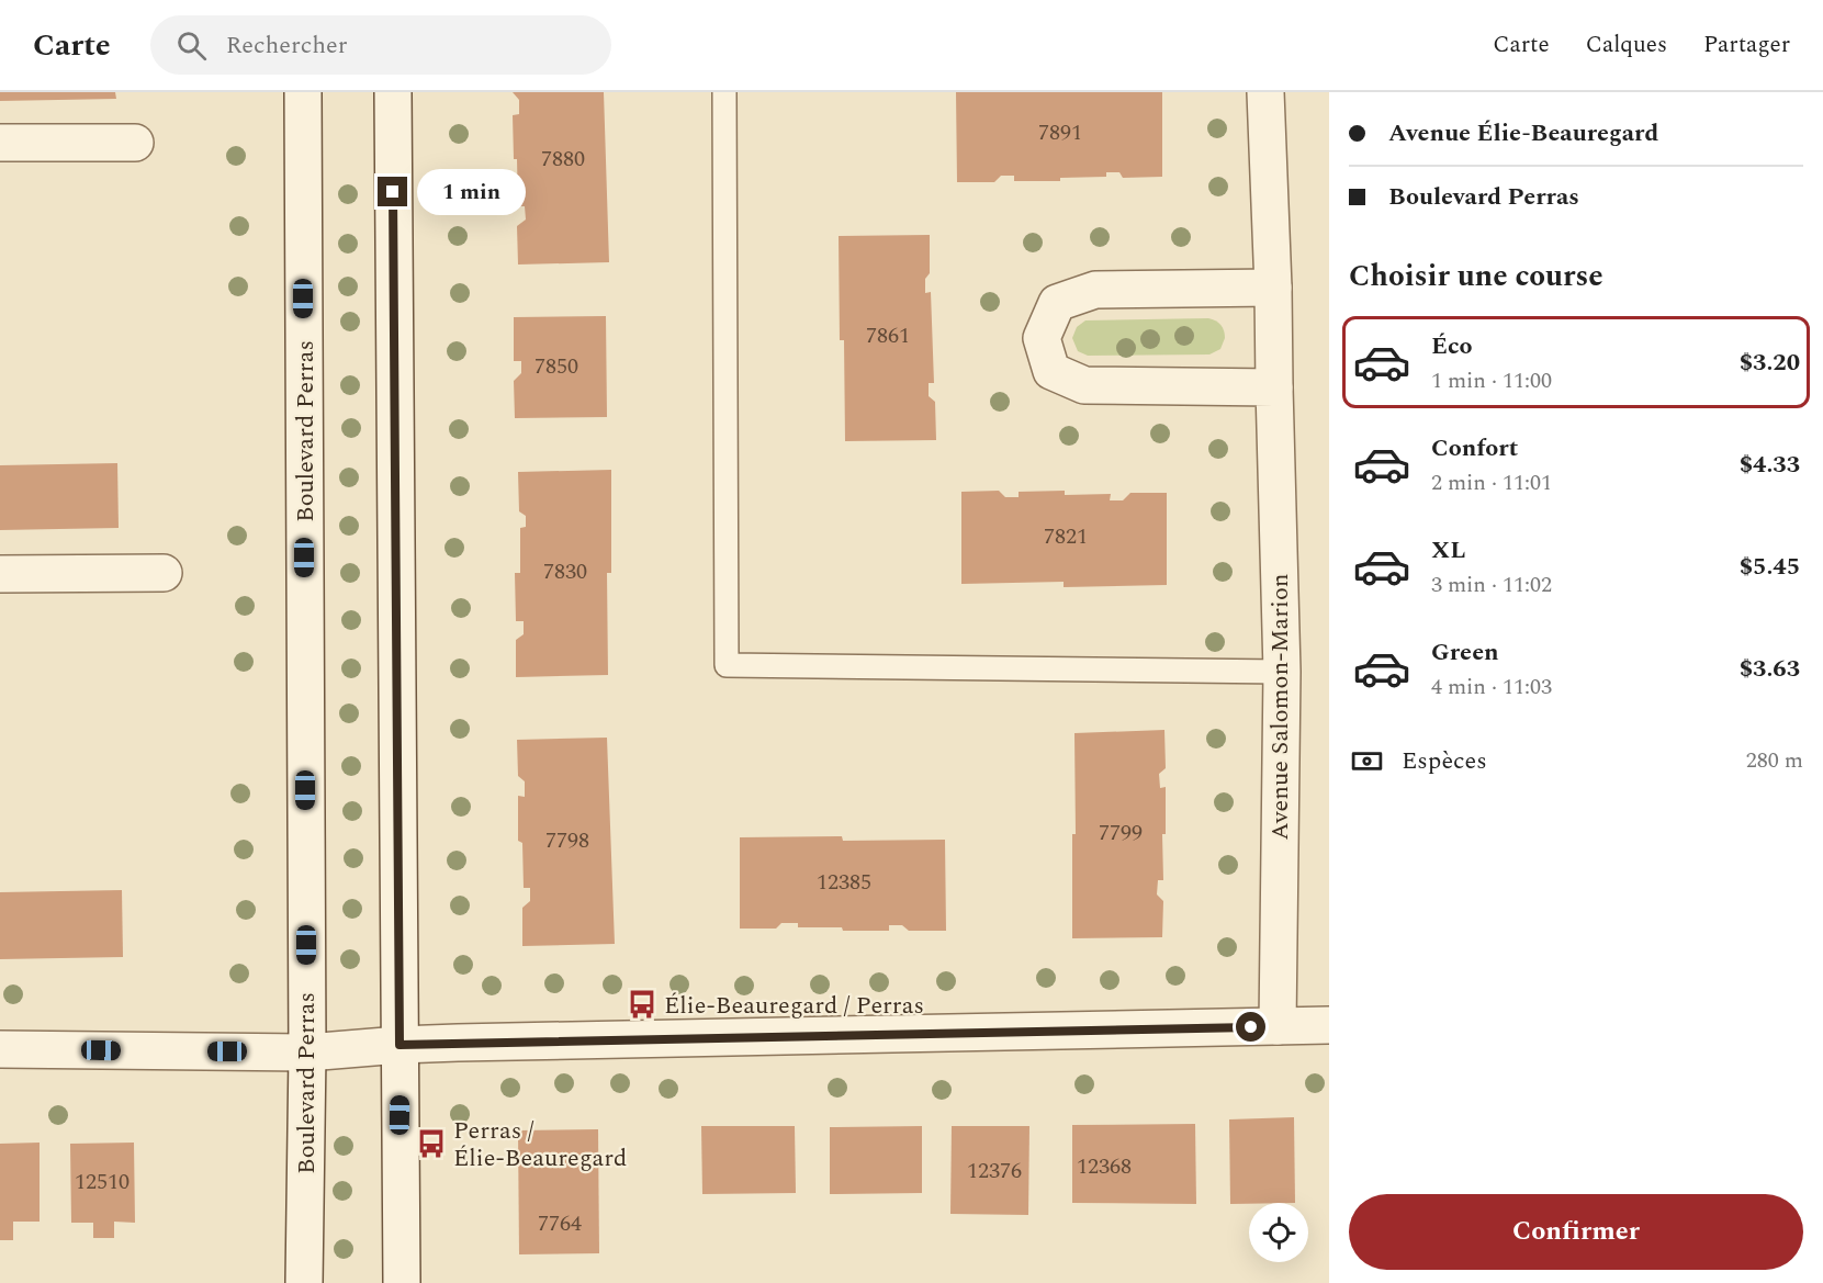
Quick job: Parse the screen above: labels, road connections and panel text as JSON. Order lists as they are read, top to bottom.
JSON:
{
  "streets": {
    "street": ["Boulevard Perras", "Avenue Salomon-Marion"]
  },
  "places": {
    "bus stop": ["Élie-Beauregard / Perras", "Perras / Élie-Beauregard"]
  },
  "house_numbers": [
    "7891",
    "7880",
    "7861",
    "7850",
    "7821",
    "7830",
    "7799",
    "7798",
    "12385",
    "12368",
    "12376",
    "12510",
    "7764"
  ],
  "page": {
    "header": "Carte",
    "search": "Rechercher",
    "nav": ["Carte", "Calques", "Partager"],
    "banner": ["Avenue Élie-Beauregard", "Boulevard Perras"],
    "bubble": "1 min",
    "heading": "Choisir une course",
    "list": [
      {
        "name": "Éco",
        "note": "1 min · 11:00",
        "value": "$3.20"
      },
      {
        "name": "Confort",
        "note": "2 min · 11:01",
        "value": "$4.33"
      },
      {
        "name": "XL",
        "note": "3 min · 11:02",
        "value": "$5.45"
      },
      {
        "name": "Green",
        "note": "4 min · 11:03",
        "value": "$3.63"
      }
    ],
    "pay": ["Espèces", "280 m"],
    "buttons": "Confirmer"
  }
}
